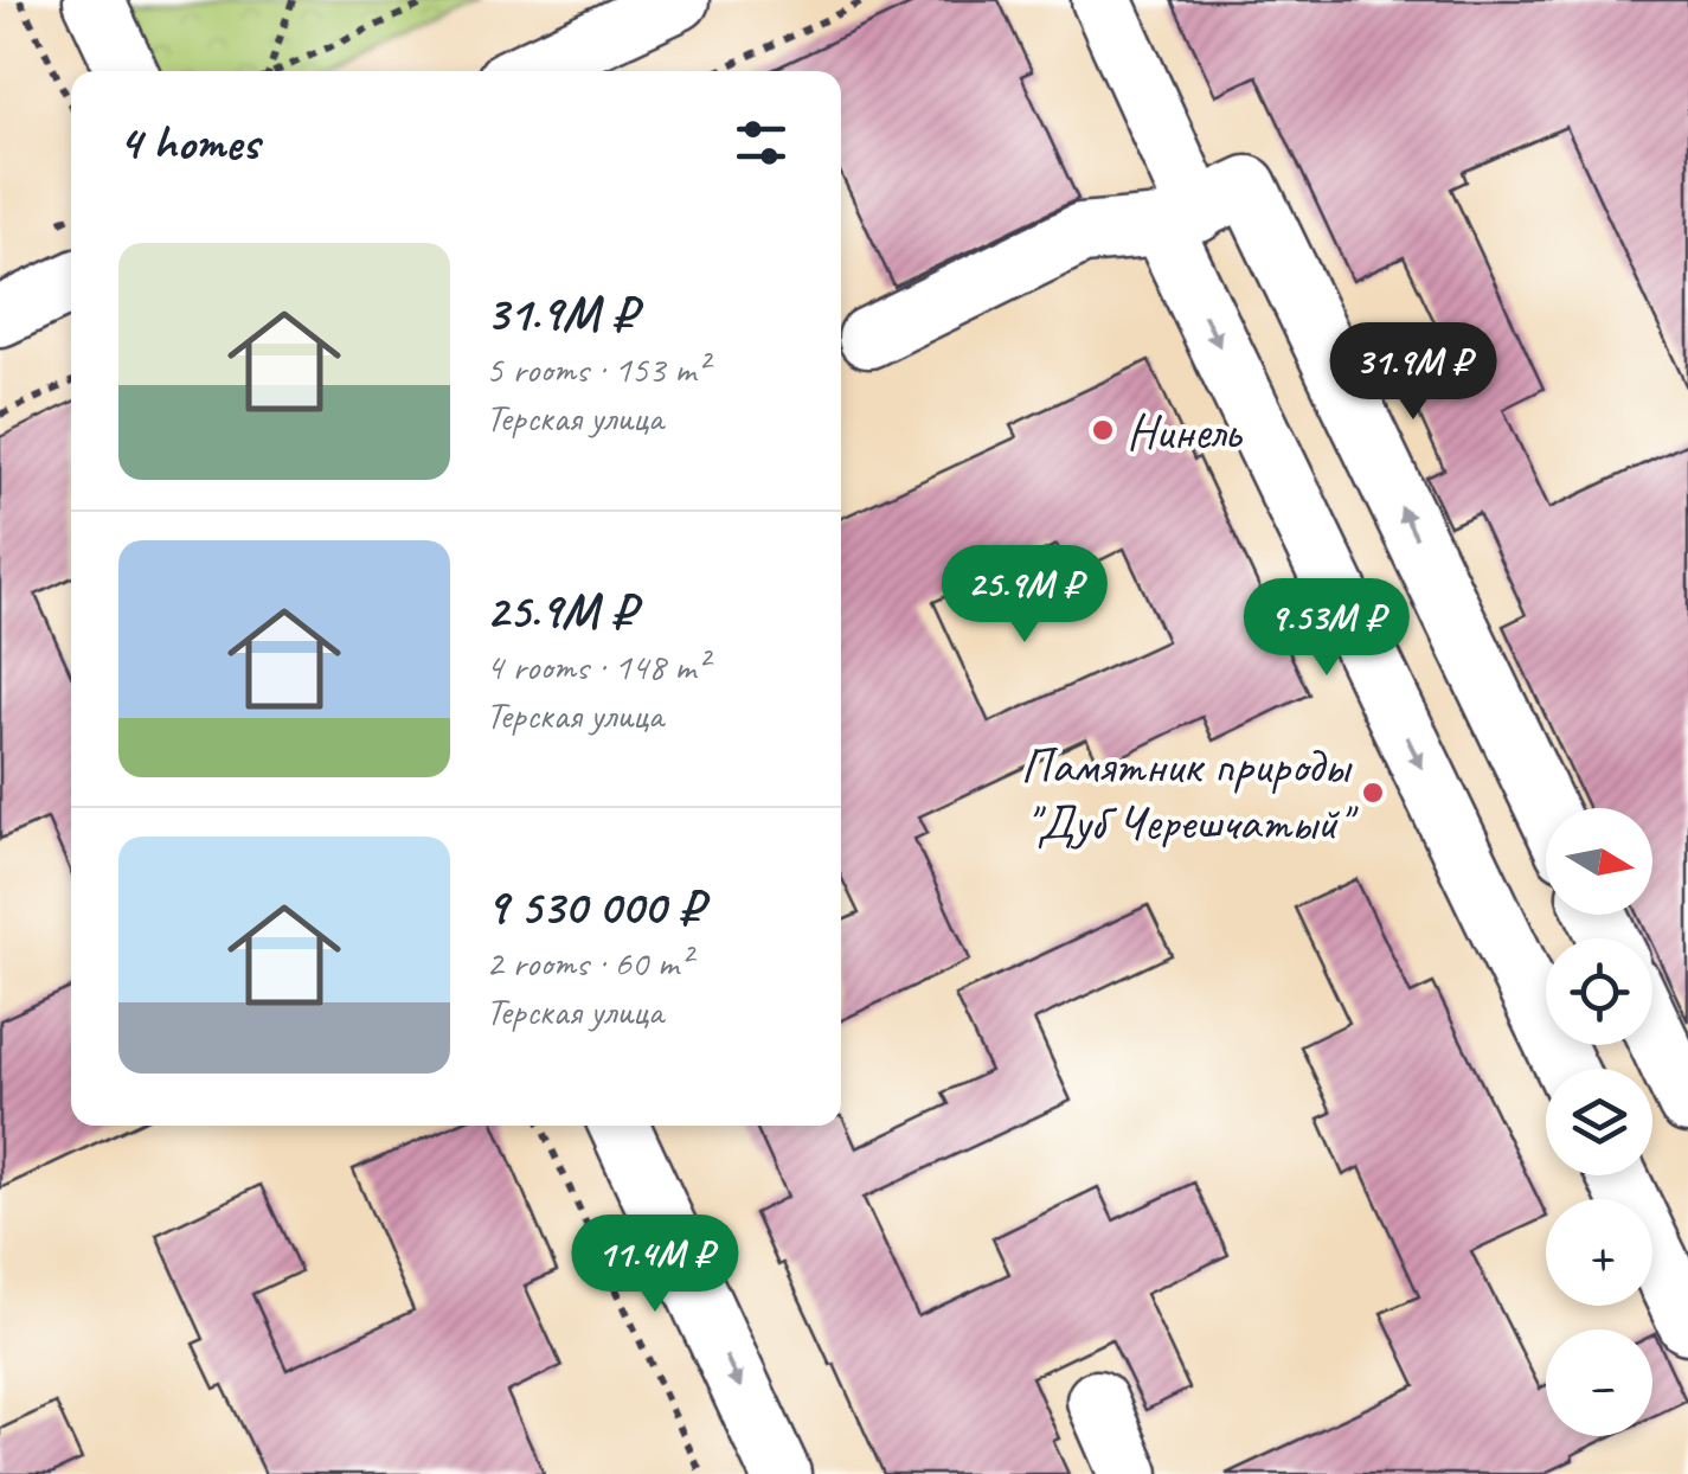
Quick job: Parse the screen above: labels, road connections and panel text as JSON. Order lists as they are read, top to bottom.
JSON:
{
  "places": ["Нинель", "Памятник природы \"Дуб Черешчатый\""],
  "north": "right",
  "page": {
    "heading": "4 homes",
    "list": [
      {
        "name": "31.9M ₽",
        "note": "5 rooms · 153 m² · Терская улица"
      },
      {
        "name": "25.9M ₽",
        "note": "4 rooms · 148 m² · Терская улица"
      },
      {
        "name": "9 530 000 ₽",
        "note": "2 rooms · 60 m² · Терская улица"
      }
    ],
    "price": [
      "31.9M ₽",
      "25.9M ₽",
      "9.53M ₽",
      "11.4M ₽"
    ],
    "map_buttons": ["+", "−"]
  }
}
